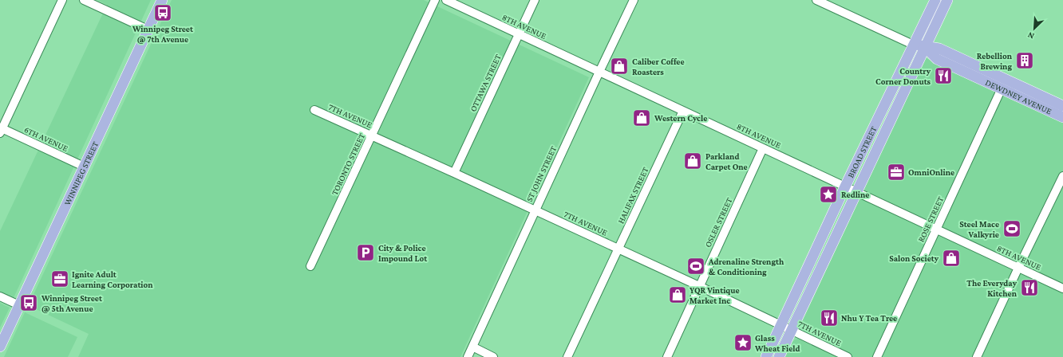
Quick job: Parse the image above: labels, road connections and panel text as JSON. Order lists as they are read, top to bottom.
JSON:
{
  "streets": {
    "main road": ["DEWDNEY AVENUE", "BROAD STREET", "WINNIPEG STREET"],
    "street": [
      "8TH AVENUE",
      "OTTAWA STREET",
      "7TH AVENUE",
      "6TH AVENUE",
      "TORONTO STREET",
      "ST JOHN STREET",
      "HALIFAX STREET",
      "ROSE STREET",
      "OSLER STREET"
    ]
  },
  "crossings": [
    ["8TH AVENUE", "OTTAWA STREET"],
    ["8TH AVENUE", "BROAD STREET"],
    ["8TH AVENUE", "ST JOHN STREET"],
    ["8TH AVENUE", "HALIFAX STREET"],
    ["8TH AVENUE", "ROSE STREET"],
    ["8TH AVENUE", "OSLER STREET"],
    ["OTTAWA STREET", "7TH AVENUE"],
    ["DEWDNEY AVENUE", "BROAD STREET"],
    ["DEWDNEY AVENUE", "ROSE STREET"],
    ["7TH AVENUE", "BROAD STREET"],
    ["7TH AVENUE", "TORONTO STREET"],
    ["7TH AVENUE", "ST JOHN STREET"],
    ["7TH AVENUE", "HALIFAX STREET"],
    ["7TH AVENUE", "OSLER STREET"],
    ["6TH AVENUE", "WINNIPEG STREET"]
  ],
  "places": {
    "bus stop": ["Winnipeg Street @ 7th Avenue", "Winnipeg Street @ 5th Avenue"],
    "building": ["Rebellion Brewing"],
    "shop": [
      "Caliber Coffee Roasters",
      "Western Cycle",
      "Parkland Carpet One",
      "Salon Society",
      "YQR Vintique Market Inc"
    ],
    "restaurant": ["Country Corner Donuts", "The Everyday Kitchen", "Nhu Y Tea Tree"],
    "office": ["OmniOnline", "Ignite Adult Learning Corporation"],
    "place": ["Redline", "Glass Wheat Field"],
    "sports": ["Steel Mace Valkyrie", "Adrenaline Strength & Conditioning"],
    "parking": ["City & Police Impound Lot"]
  },
  "north": "bottom left"
}
